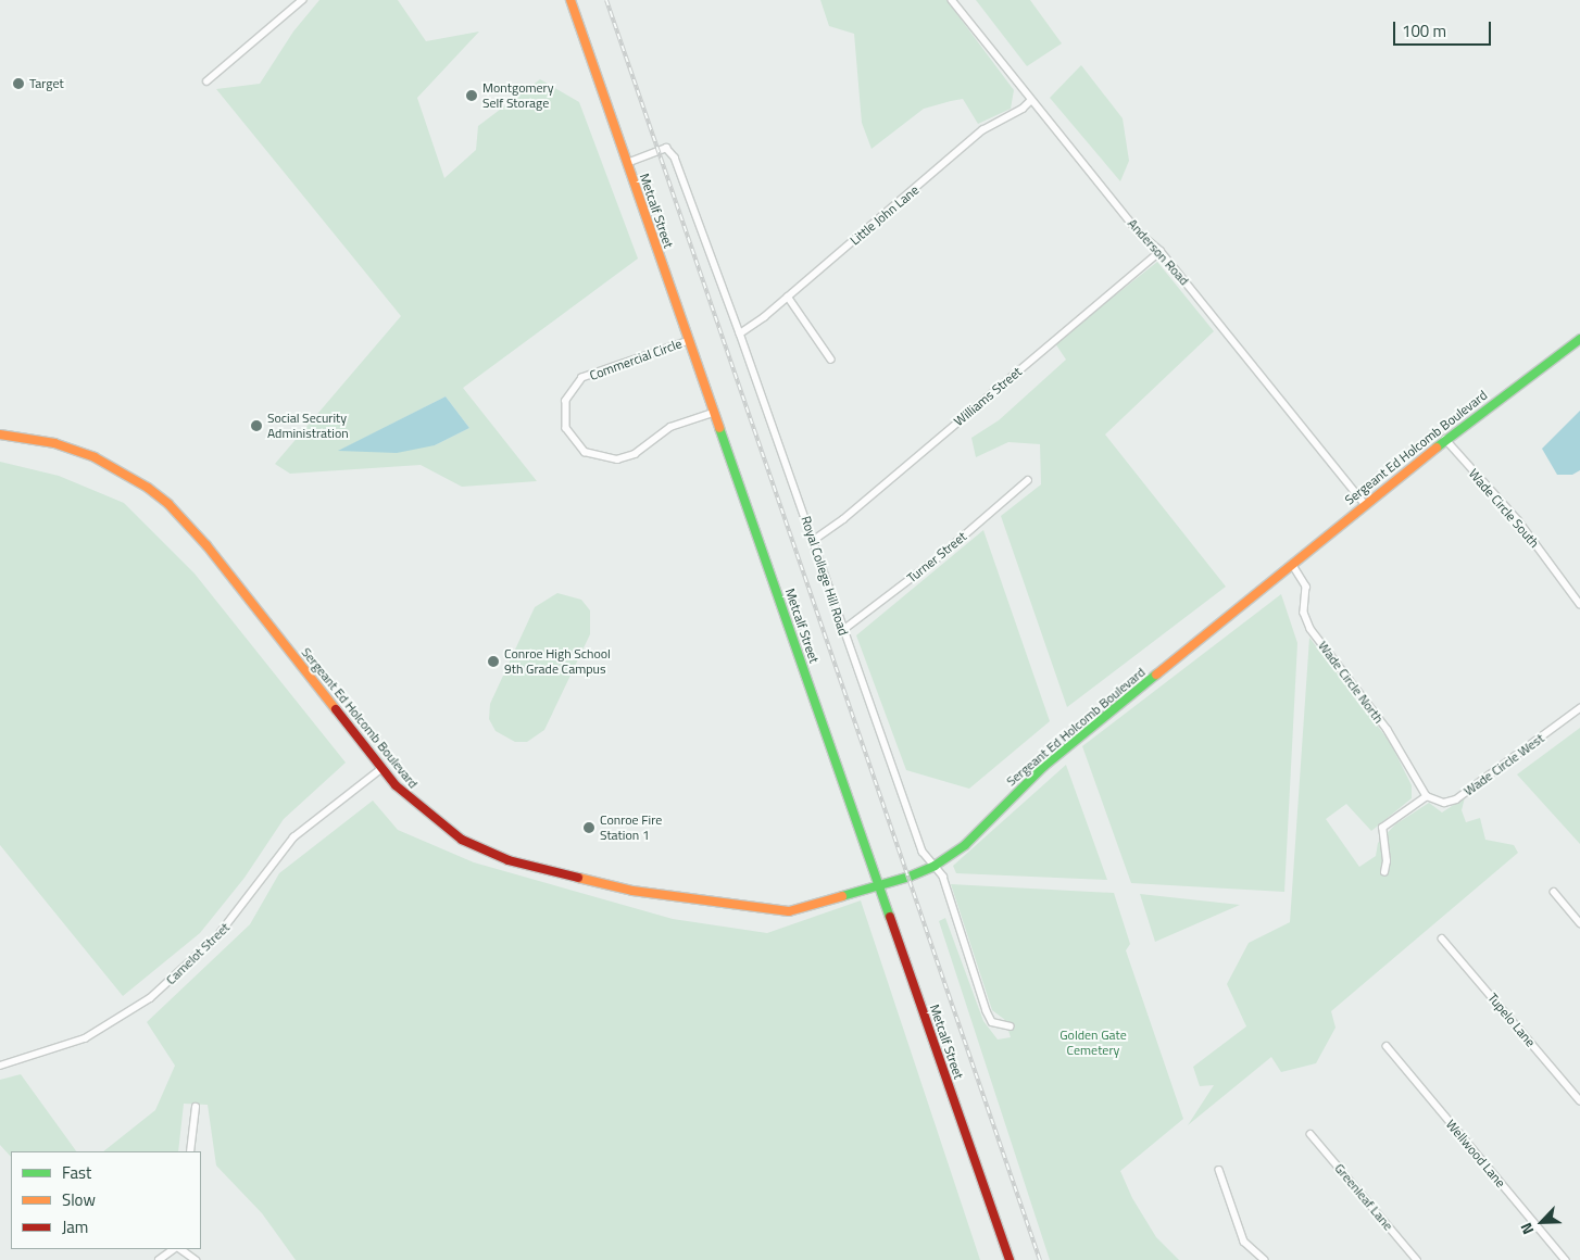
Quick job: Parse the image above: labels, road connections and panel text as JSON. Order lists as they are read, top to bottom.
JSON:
{
  "streets": {
    "street": [
      "Metcalf Street",
      "Little John Lane",
      "Anderson Road",
      "Commercial Circle",
      "Williams Street",
      "Sergeant Ed Holcomb Boulevard",
      "Wade Circle South",
      "Turner Street",
      "Royal College Hill Road",
      "Wade Circle North",
      "Wade Circle West",
      "Camelot Street",
      "Tupelo Lane",
      "Wellwood Lane",
      "Greenleaf Lane"
    ]
  },
  "crossings": [
    ["Metcalf Street", "Commercial Circle"],
    ["Metcalf Street", "Sergeant Ed Holcomb Boulevard"],
    ["Metcalf Street", "Royal College Hill Road"],
    ["Little John Lane", "Anderson Road"],
    ["Little John Lane", "Royal College Hill Road"],
    ["Anderson Road", "Williams Street"],
    ["Anderson Road", "Sergeant Ed Holcomb Boulevard"],
    ["Williams Street", "Royal College Hill Road"],
    ["Sergeant Ed Holcomb Boulevard", "Wade Circle South"],
    ["Sergeant Ed Holcomb Boulevard", "Royal College Hill Road"],
    ["Sergeant Ed Holcomb Boulevard", "Wade Circle North"],
    ["Sergeant Ed Holcomb Boulevard", "Camelot Street"],
    ["Turner Street", "Royal College Hill Road"],
    ["Wade Circle North", "Wade Circle West"]
  ],
  "parks": ["Golden Gate Cemetery"],
  "places": [
    "Target",
    "Montgomery Self Storage",
    "Social Security Administration",
    "Conroe High School 9th Grade Campus",
    "Conroe Fire Station 1"
  ],
  "legend": ["Fast", "Slow", "Jam"],
  "scale_bar": "100 m",
  "north": "bottom left"
}
